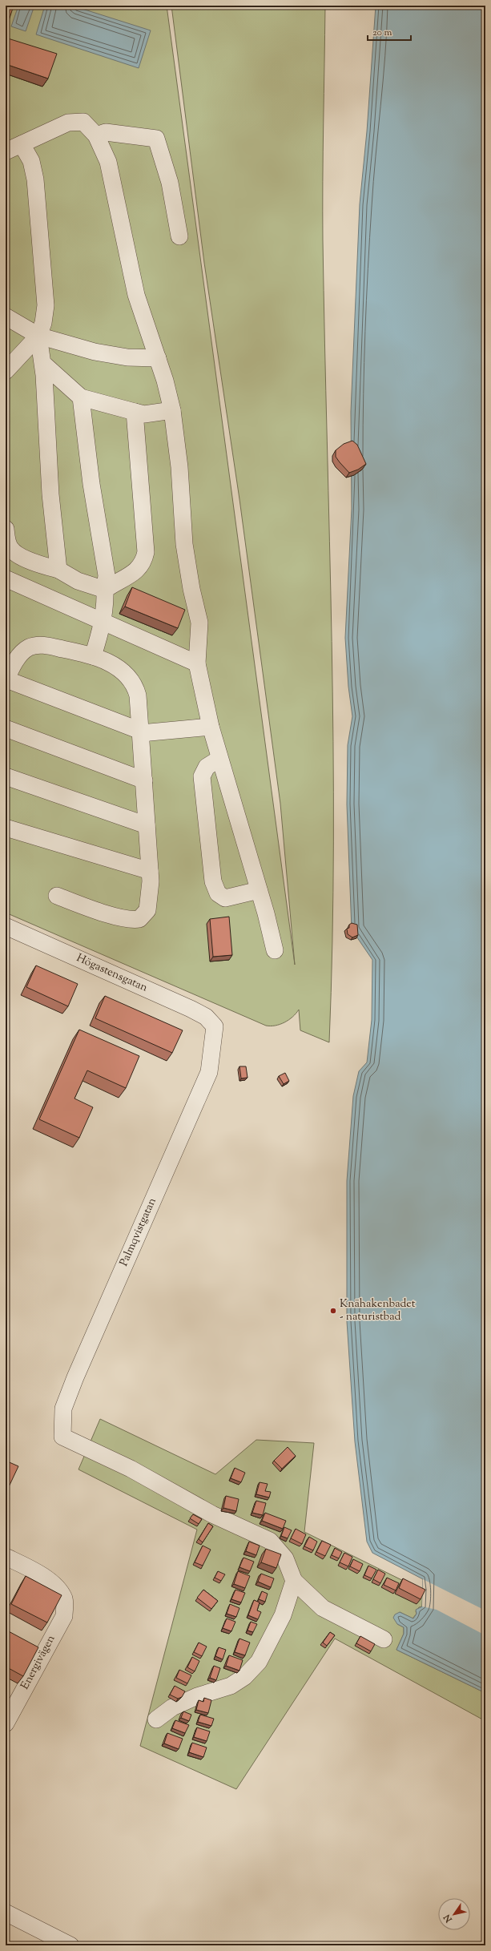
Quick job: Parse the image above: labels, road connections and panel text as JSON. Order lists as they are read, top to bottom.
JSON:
{
  "streets": {
    "street": ["Högastensgatan", "Palmqvistgatan", "Energivägen"]
  },
  "crossings": [
    ["Högastensgatan", "Palmqvistgatan"]
  ],
  "places": ["Knähakenbadet - naturistbad"],
  "scale_bar": "20 m",
  "north": "bottom left"
}
